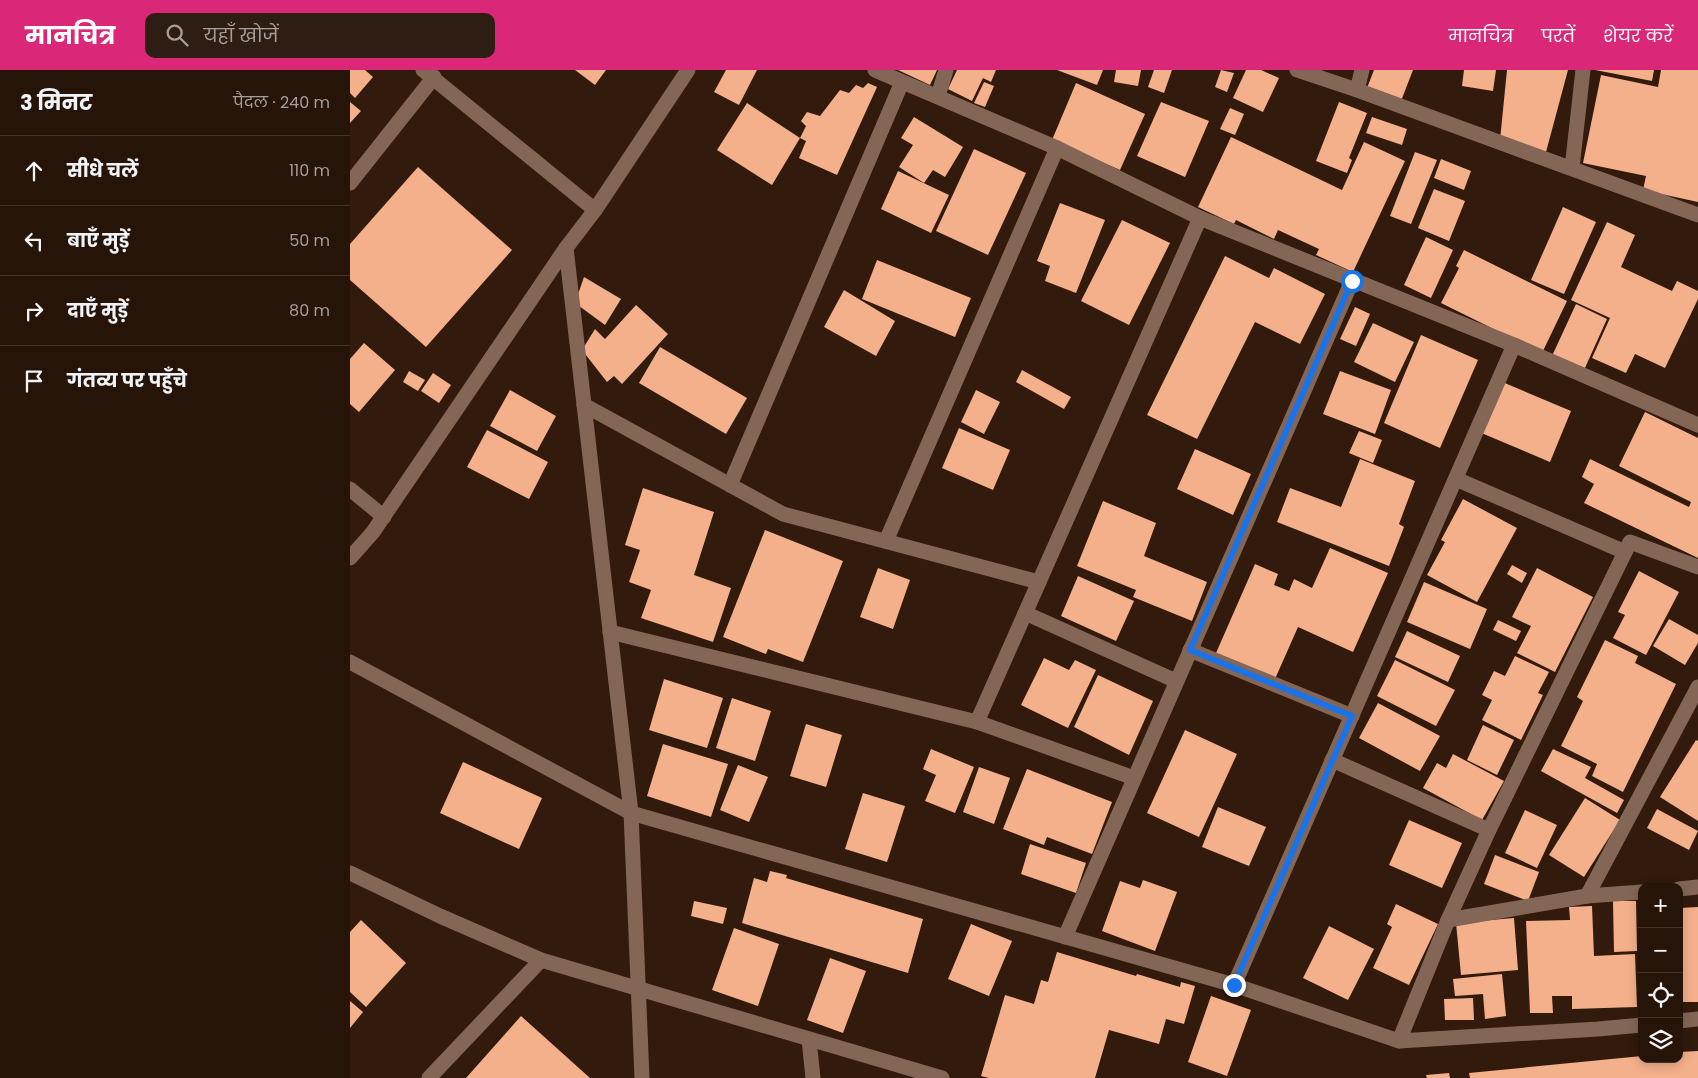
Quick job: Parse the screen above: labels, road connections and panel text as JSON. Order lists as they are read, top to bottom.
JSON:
{
  "page": {
    "header": "मानचित्र",
    "search": "यहाँ खोजें",
    "nav": ["मानचित्र", "परतें", "शेयर करें"],
    "heading": ["3 मिनट", "पैदल · 240 m"],
    "list": [
      ["सीधे चलें", "110 m"],
      ["बाएँ मुड़ें", "50 m"],
      ["दाएँ मुड़ें", "80 m"],
      "गंतव्य पर पहुँचे"
    ],
    "map_buttons": ["+", "−"]
  }
}
